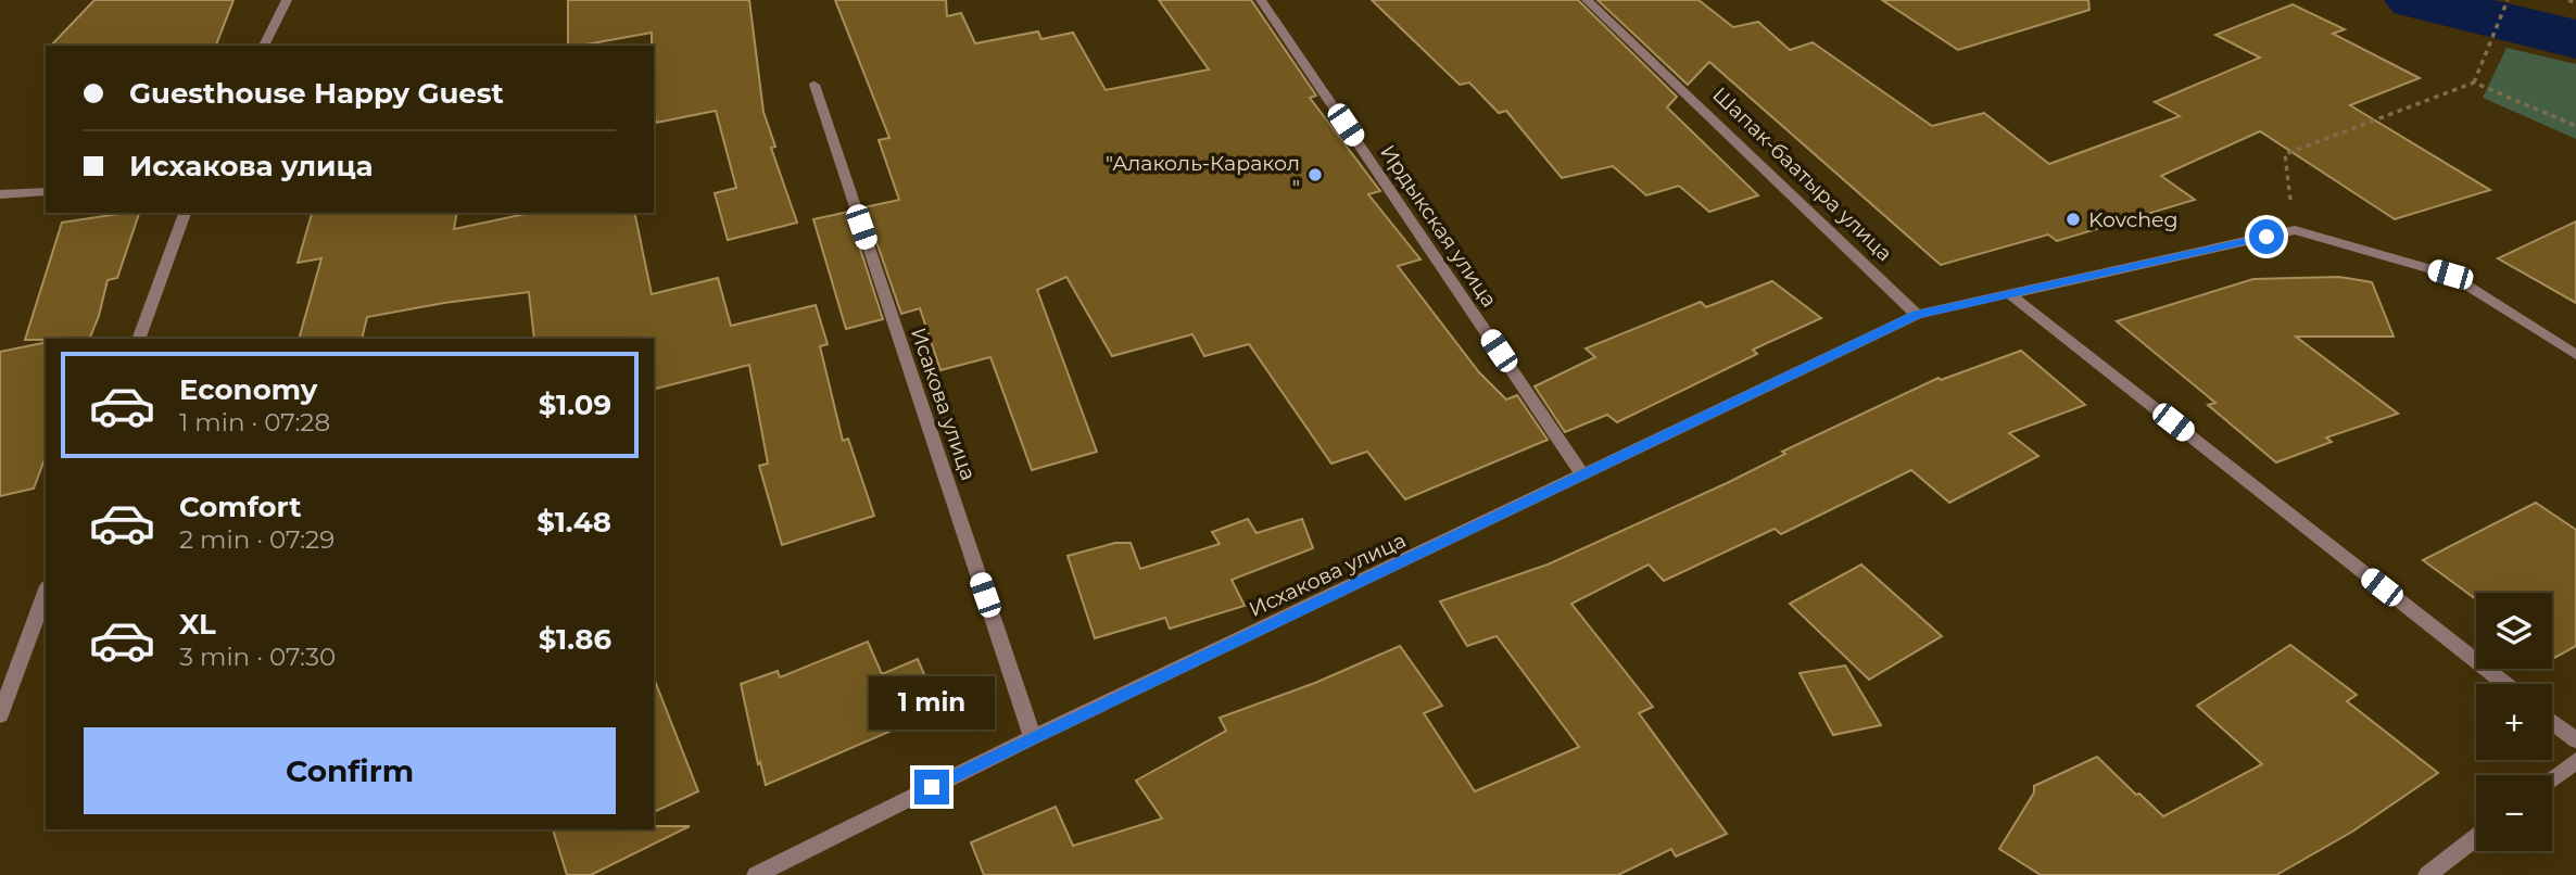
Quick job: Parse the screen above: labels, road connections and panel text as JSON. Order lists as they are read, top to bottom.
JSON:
{
  "streets": {
    "street": [
      "Шапак-баатыра улица",
      "Ирдыкская улица",
      "Исакова улица",
      "Исхакова улица"
    ]
  },
  "crossings": [
    ["Шапак-баатыра улица", "Исхакова улица"],
    ["Ирдыкская улица", "Исхакова улица"],
    ["Исакова улица", "Исхакова улица"]
  ],
  "places": ["\"Алаколь-Каракол \"", "Kovcheg"],
  "page": {
    "banner": ["Guesthouse Happy Guest", "Исхакова улица"],
    "list": [
      {
        "name": "Economy",
        "note": "1 min · 07:28",
        "value": "$1.09"
      },
      {
        "name": "Comfort",
        "note": "2 min · 07:29",
        "value": "$1.48"
      },
      {
        "name": "XL",
        "note": "3 min · 07:30",
        "value": "$1.86"
      }
    ],
    "map_buttons": ["+", "−"],
    "bubble": "1 min",
    "buttons": "Confirm"
  }
}
